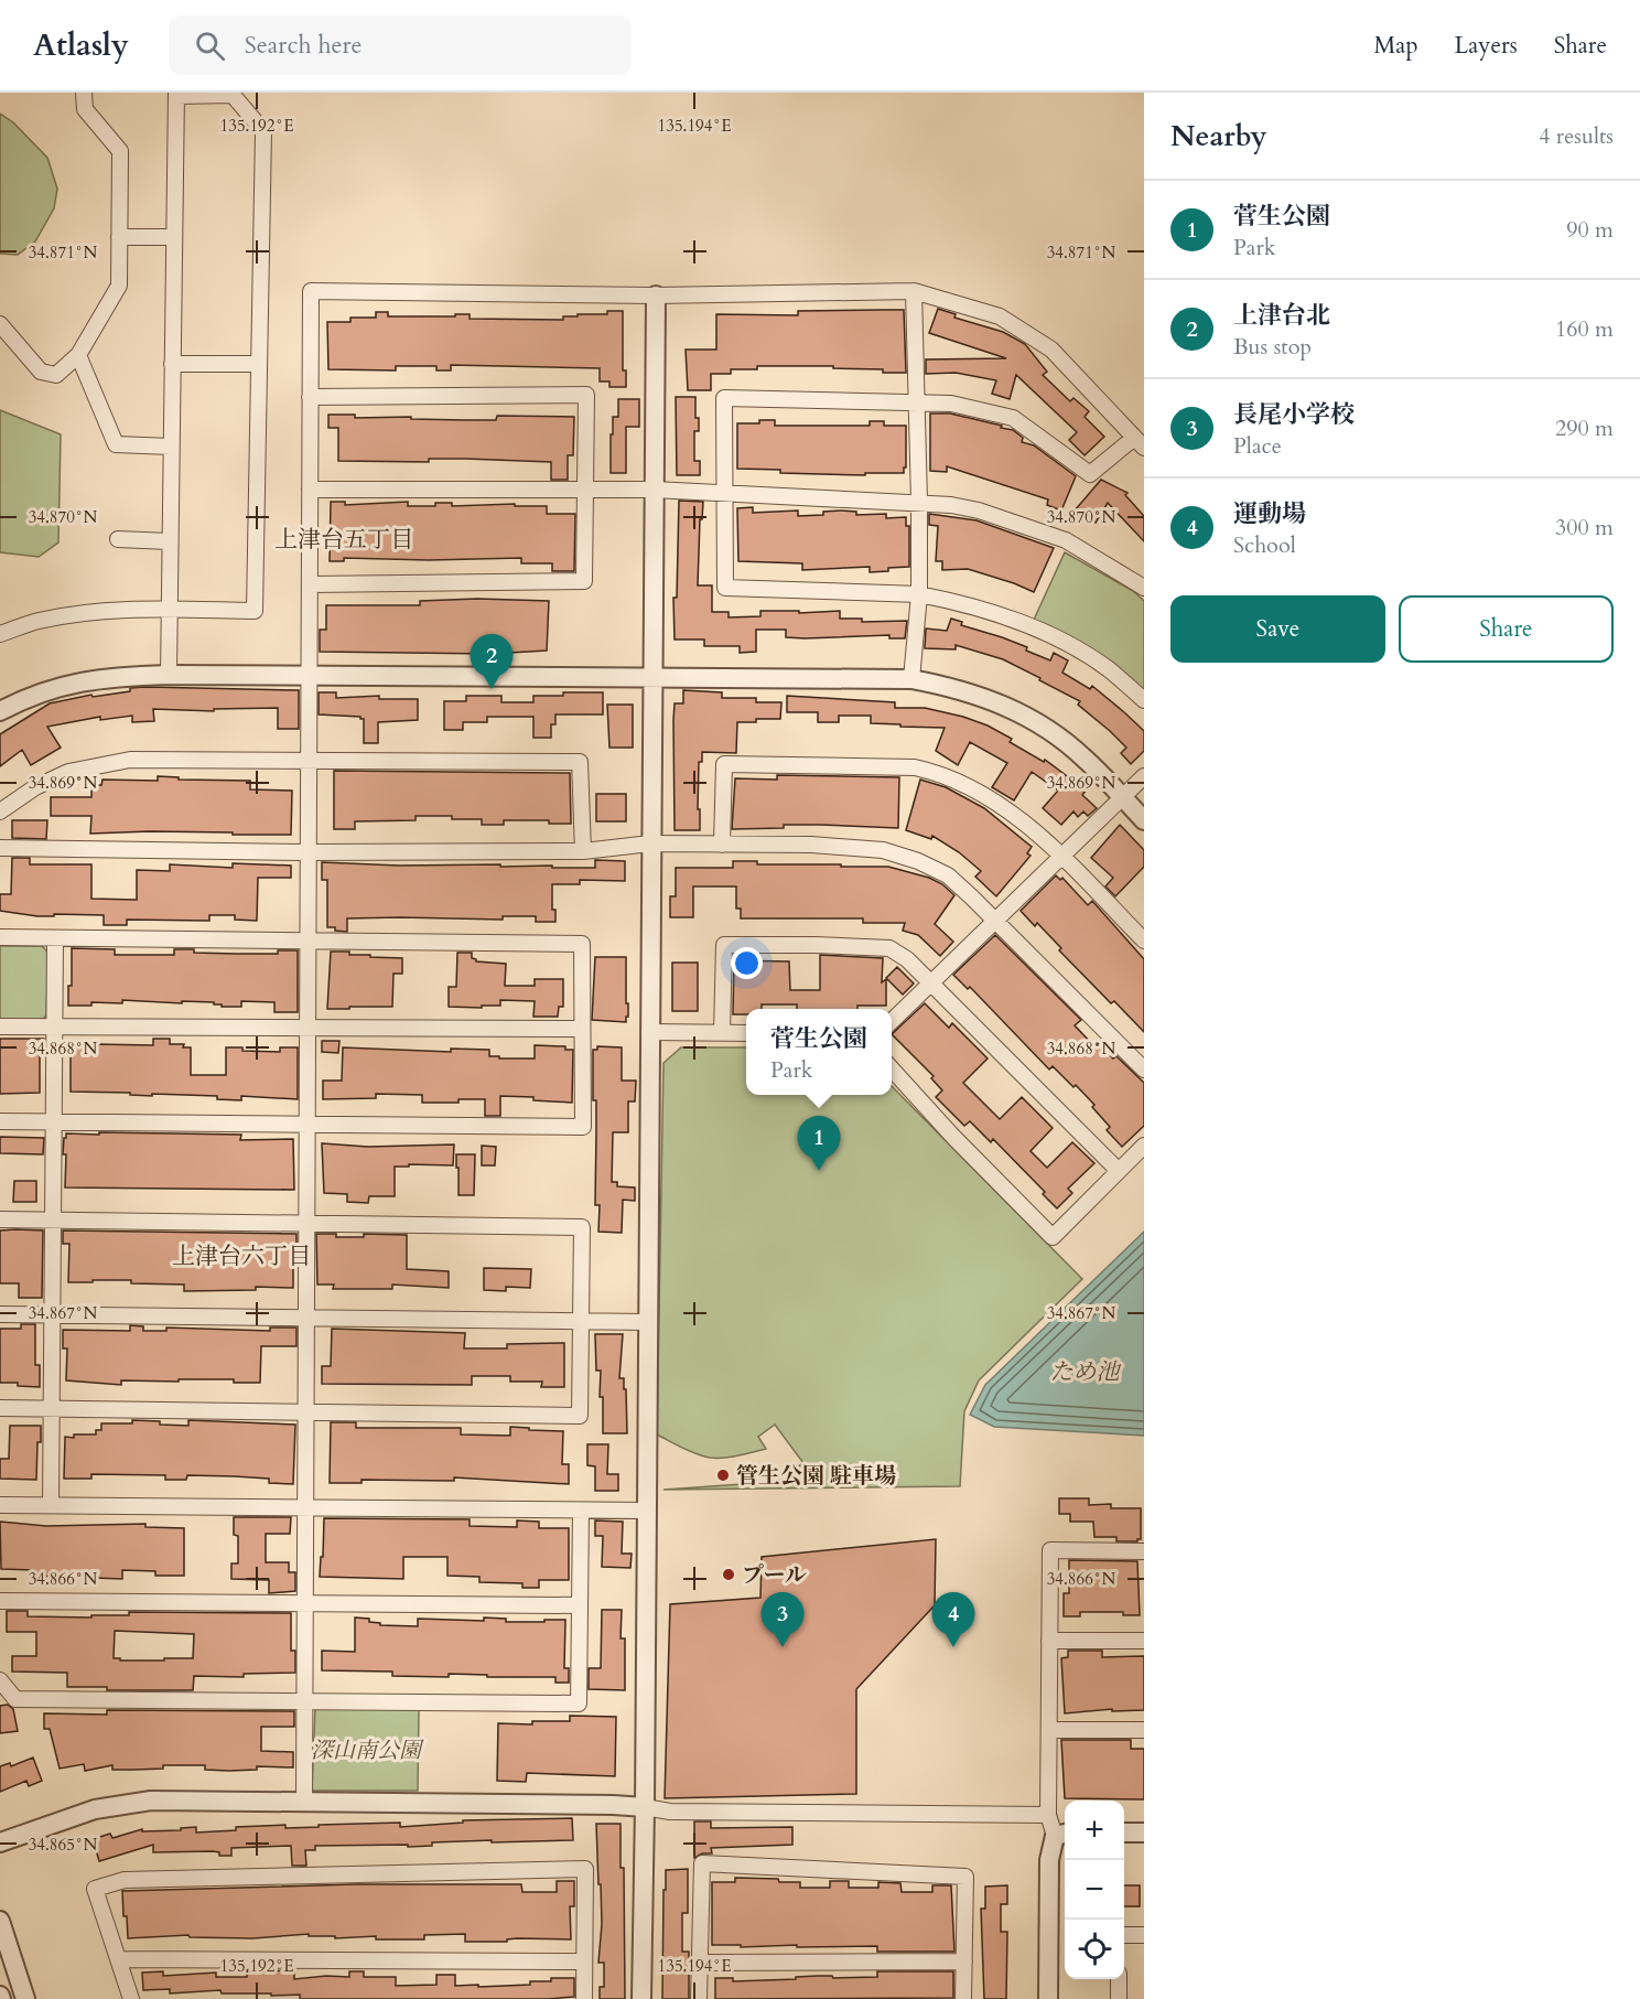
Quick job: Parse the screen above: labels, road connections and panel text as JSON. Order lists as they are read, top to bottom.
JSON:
{
  "districts": ["上津台五丁目", "上津台六丁目"],
  "water": ["ため池"],
  "parks": ["深山南公園"],
  "places": ["管生公園 駐車場", "プール"],
  "page": {
    "header": "Atlasly",
    "search": "Search here",
    "nav": ["Map", "Layers", "Share"],
    "heading": ["Nearby", "4 results"],
    "list": [
      {
        "mark": "1",
        "name": "菅生公園",
        "note": "Park",
        "value": "90 m"
      },
      {
        "mark": "2",
        "name": "上津台北",
        "note": "Bus stop",
        "value": "160 m"
      },
      {
        "mark": "3",
        "name": "長尾小学校",
        "note": "Place",
        "value": "290 m"
      },
      {
        "mark": "4",
        "name": "運動場",
        "note": "School",
        "value": "300 m"
      }
    ],
    "buttons": ["Save", "Share"],
    "pins": [
      "2",
      "1",
      "3",
      "4"
    ],
    "popup": ["菅生公園", "Park"],
    "map_buttons": ["+", "−"]
  },
  "coordinates": [
    "135.192°E",
    "135.194°E",
    "34.871°N",
    "34.870°N",
    "34.869°N",
    "34.868°N",
    "34.867°N",
    "34.866°N",
    "34.865°N"
  ]
}
